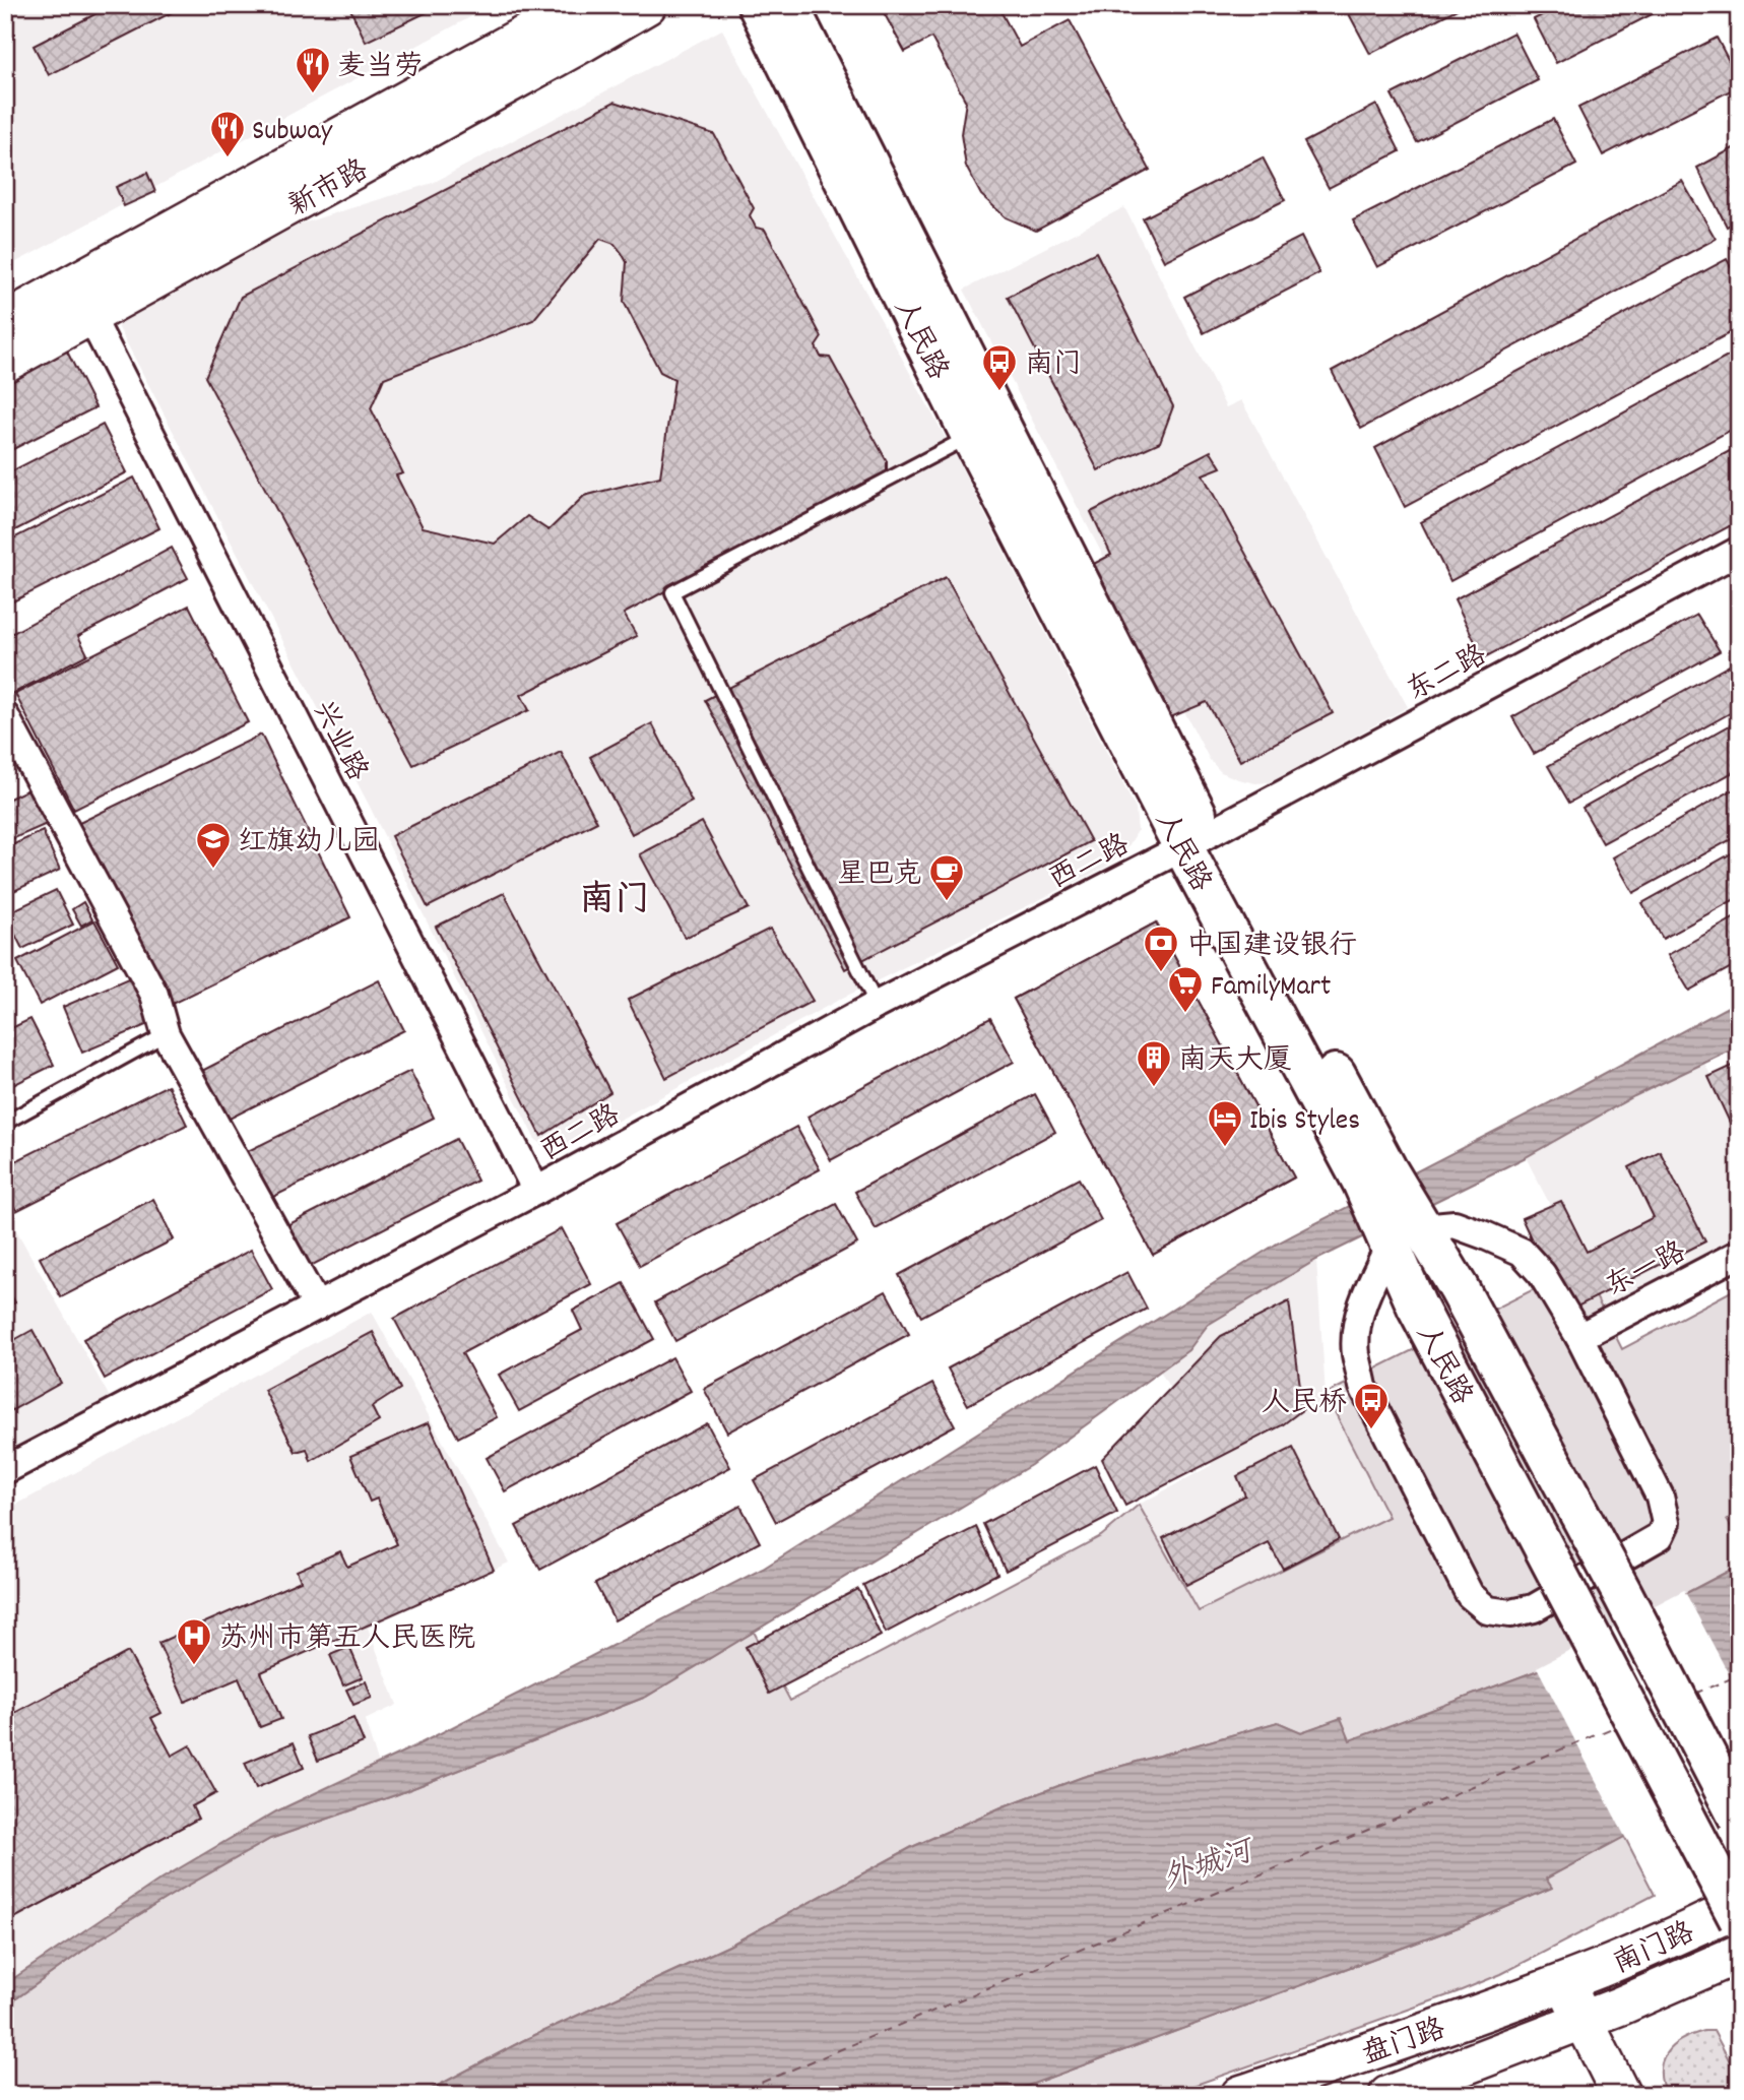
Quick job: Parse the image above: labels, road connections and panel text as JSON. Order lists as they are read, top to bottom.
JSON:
{
  "streets": {
    "main road": [
      "新市路",
      "人民路",
      "南门路",
      "盘门路"
    ],
    "street": [
      "东二路",
      "兴业路",
      "西二路",
      "东一路"
    ]
  },
  "crossings": [
    ["新市路", "兴业路"],
    ["人民路", "东二路"],
    ["人民路", "西二路"],
    ["东二路", "西二路"],
    ["兴业路", "西二路"],
    ["南门路", "盘门路"]
  ],
  "districts": ["南门"],
  "water": ["外城河"],
  "places": {
    "restaurant": ["麦当劳", "Subway"],
    "bus stop": ["南门", "人民桥"],
    "school or university": ["红旗幼儿园"],
    "cafe": ["星巴克"],
    "bank": ["中国建设银行"],
    "supermarket": ["FamilyMart"],
    "building": ["南天大厦"],
    "hotel": ["Ibis Styles"],
    "hospital": ["苏州市第五人民医院"]
  }
}
